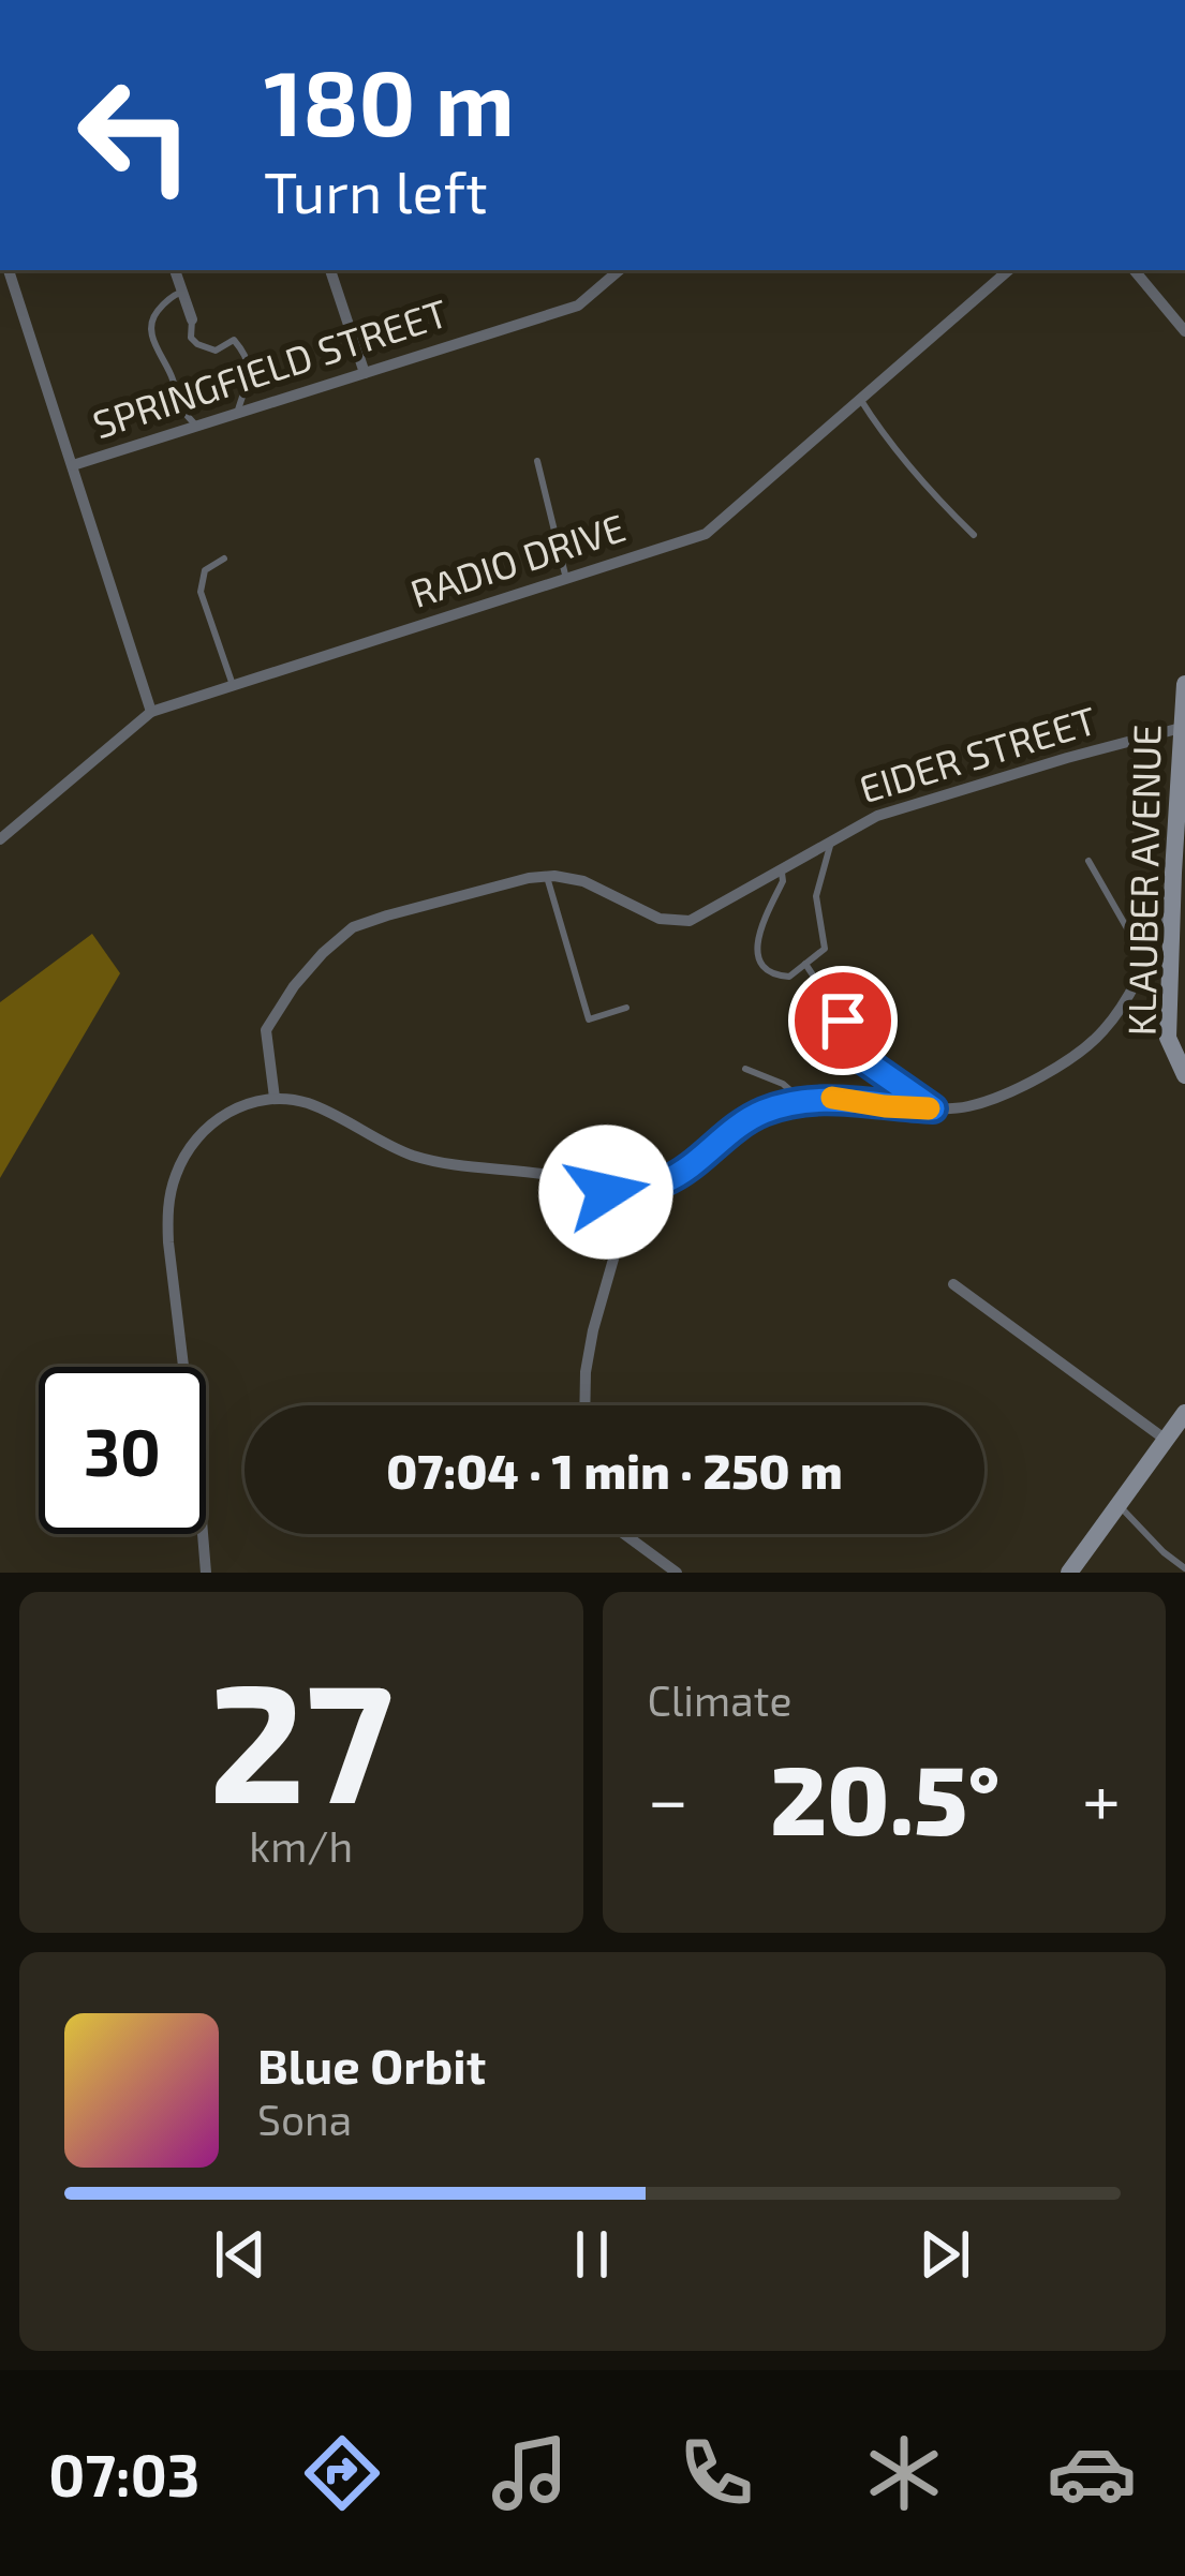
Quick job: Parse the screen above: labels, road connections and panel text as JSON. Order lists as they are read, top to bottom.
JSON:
{
  "streets": {
    "street": [
      "SPRINGFIELD STREET",
      "RADIO DRIVE",
      "EIDER STREET",
      "KLAUBER AVENUE"
    ]
  },
  "crossings": [
    ["EIDER STREET", "KLAUBER AVENUE"]
  ],
  "page": {
    "turn": ["180 m", "Turn left"],
    "limit": "30",
    "trip": "07:04 · 1 min · 250 m",
    "tile": [
      ["27", "km/h"],
      "Climate"
    ],
    "heat": ["−", "20.5°", "+"],
    "song": ["Blue Orbit", "Sona"],
    "tabs": "07:03"
  }
}
